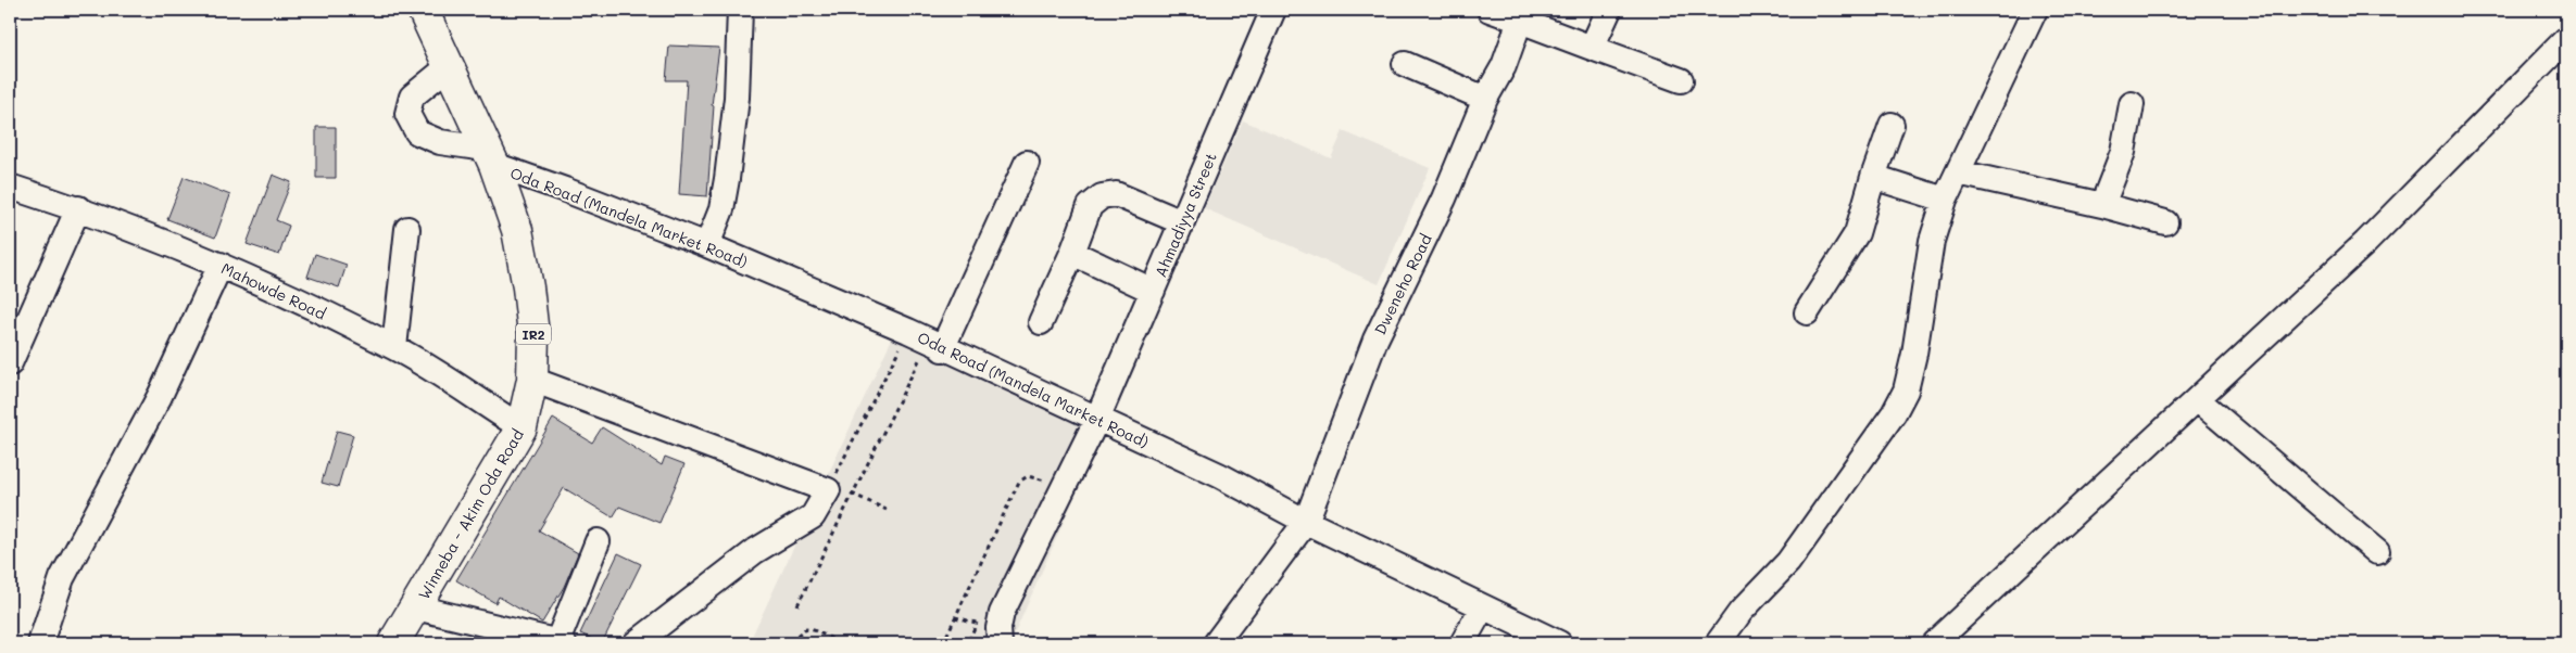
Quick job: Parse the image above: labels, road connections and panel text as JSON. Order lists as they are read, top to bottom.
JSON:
{
  "streets": {
    "main road": ["IR2", "Winneba - Akim Oda Road"],
    "street": [
      "Ahmadiyya Street",
      "Oda Road (Mandela Market Road)",
      "Dweneho Road",
      "Mahowde Road"
    ]
  },
  "crossings": [
    ["Ahmadiyya Street", "Oda Road (Mandela Market Road)"],
    ["Oda Road (Mandela Market Road)", "Dweneho Road"],
    ["Oda Road (Mandela Market Road)", "Winneba - Akim Oda Road"],
    ["Mahowde Road", "Winneba - Akim Oda Road"]
  ]
}
